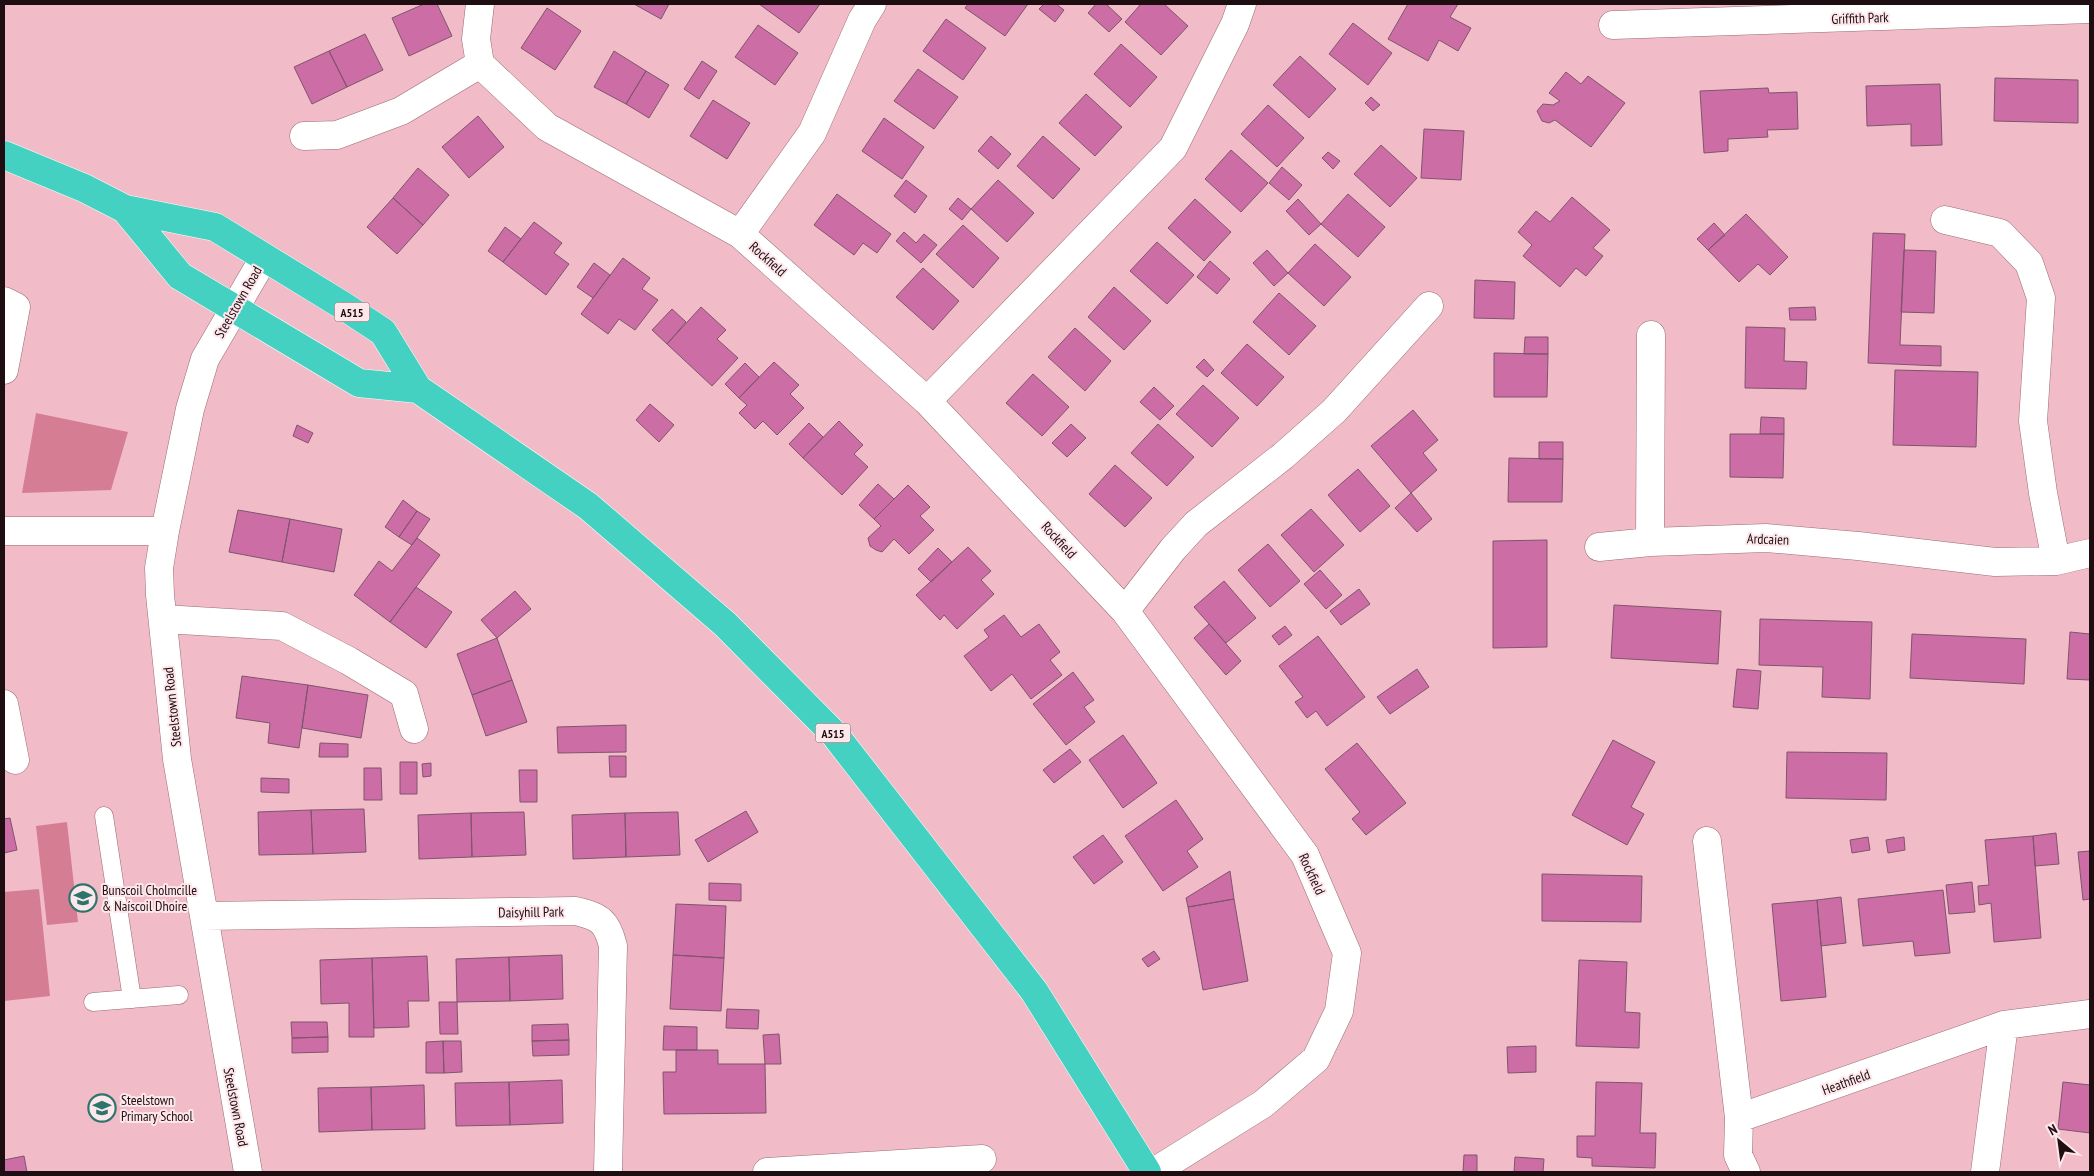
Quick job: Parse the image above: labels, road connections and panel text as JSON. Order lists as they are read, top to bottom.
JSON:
{
  "streets": {
    "highway": ["A515"],
    "street": [
      "Griffith Park",
      "Rockfield",
      "Steelstown Road",
      "Ardcaien",
      "Daisyhill Park",
      "Heathfield"
    ]
  },
  "crossings": [
    ["Steelstown Road", "A515"],
    ["Steelstown Road", "Daisyhill Park"]
  ],
  "places": {
    "school or university": ["Bunscoil Cholmcille & Naíscoil Dhoire", "Steelstown Primary School"]
  },
  "north": "top left"
}
